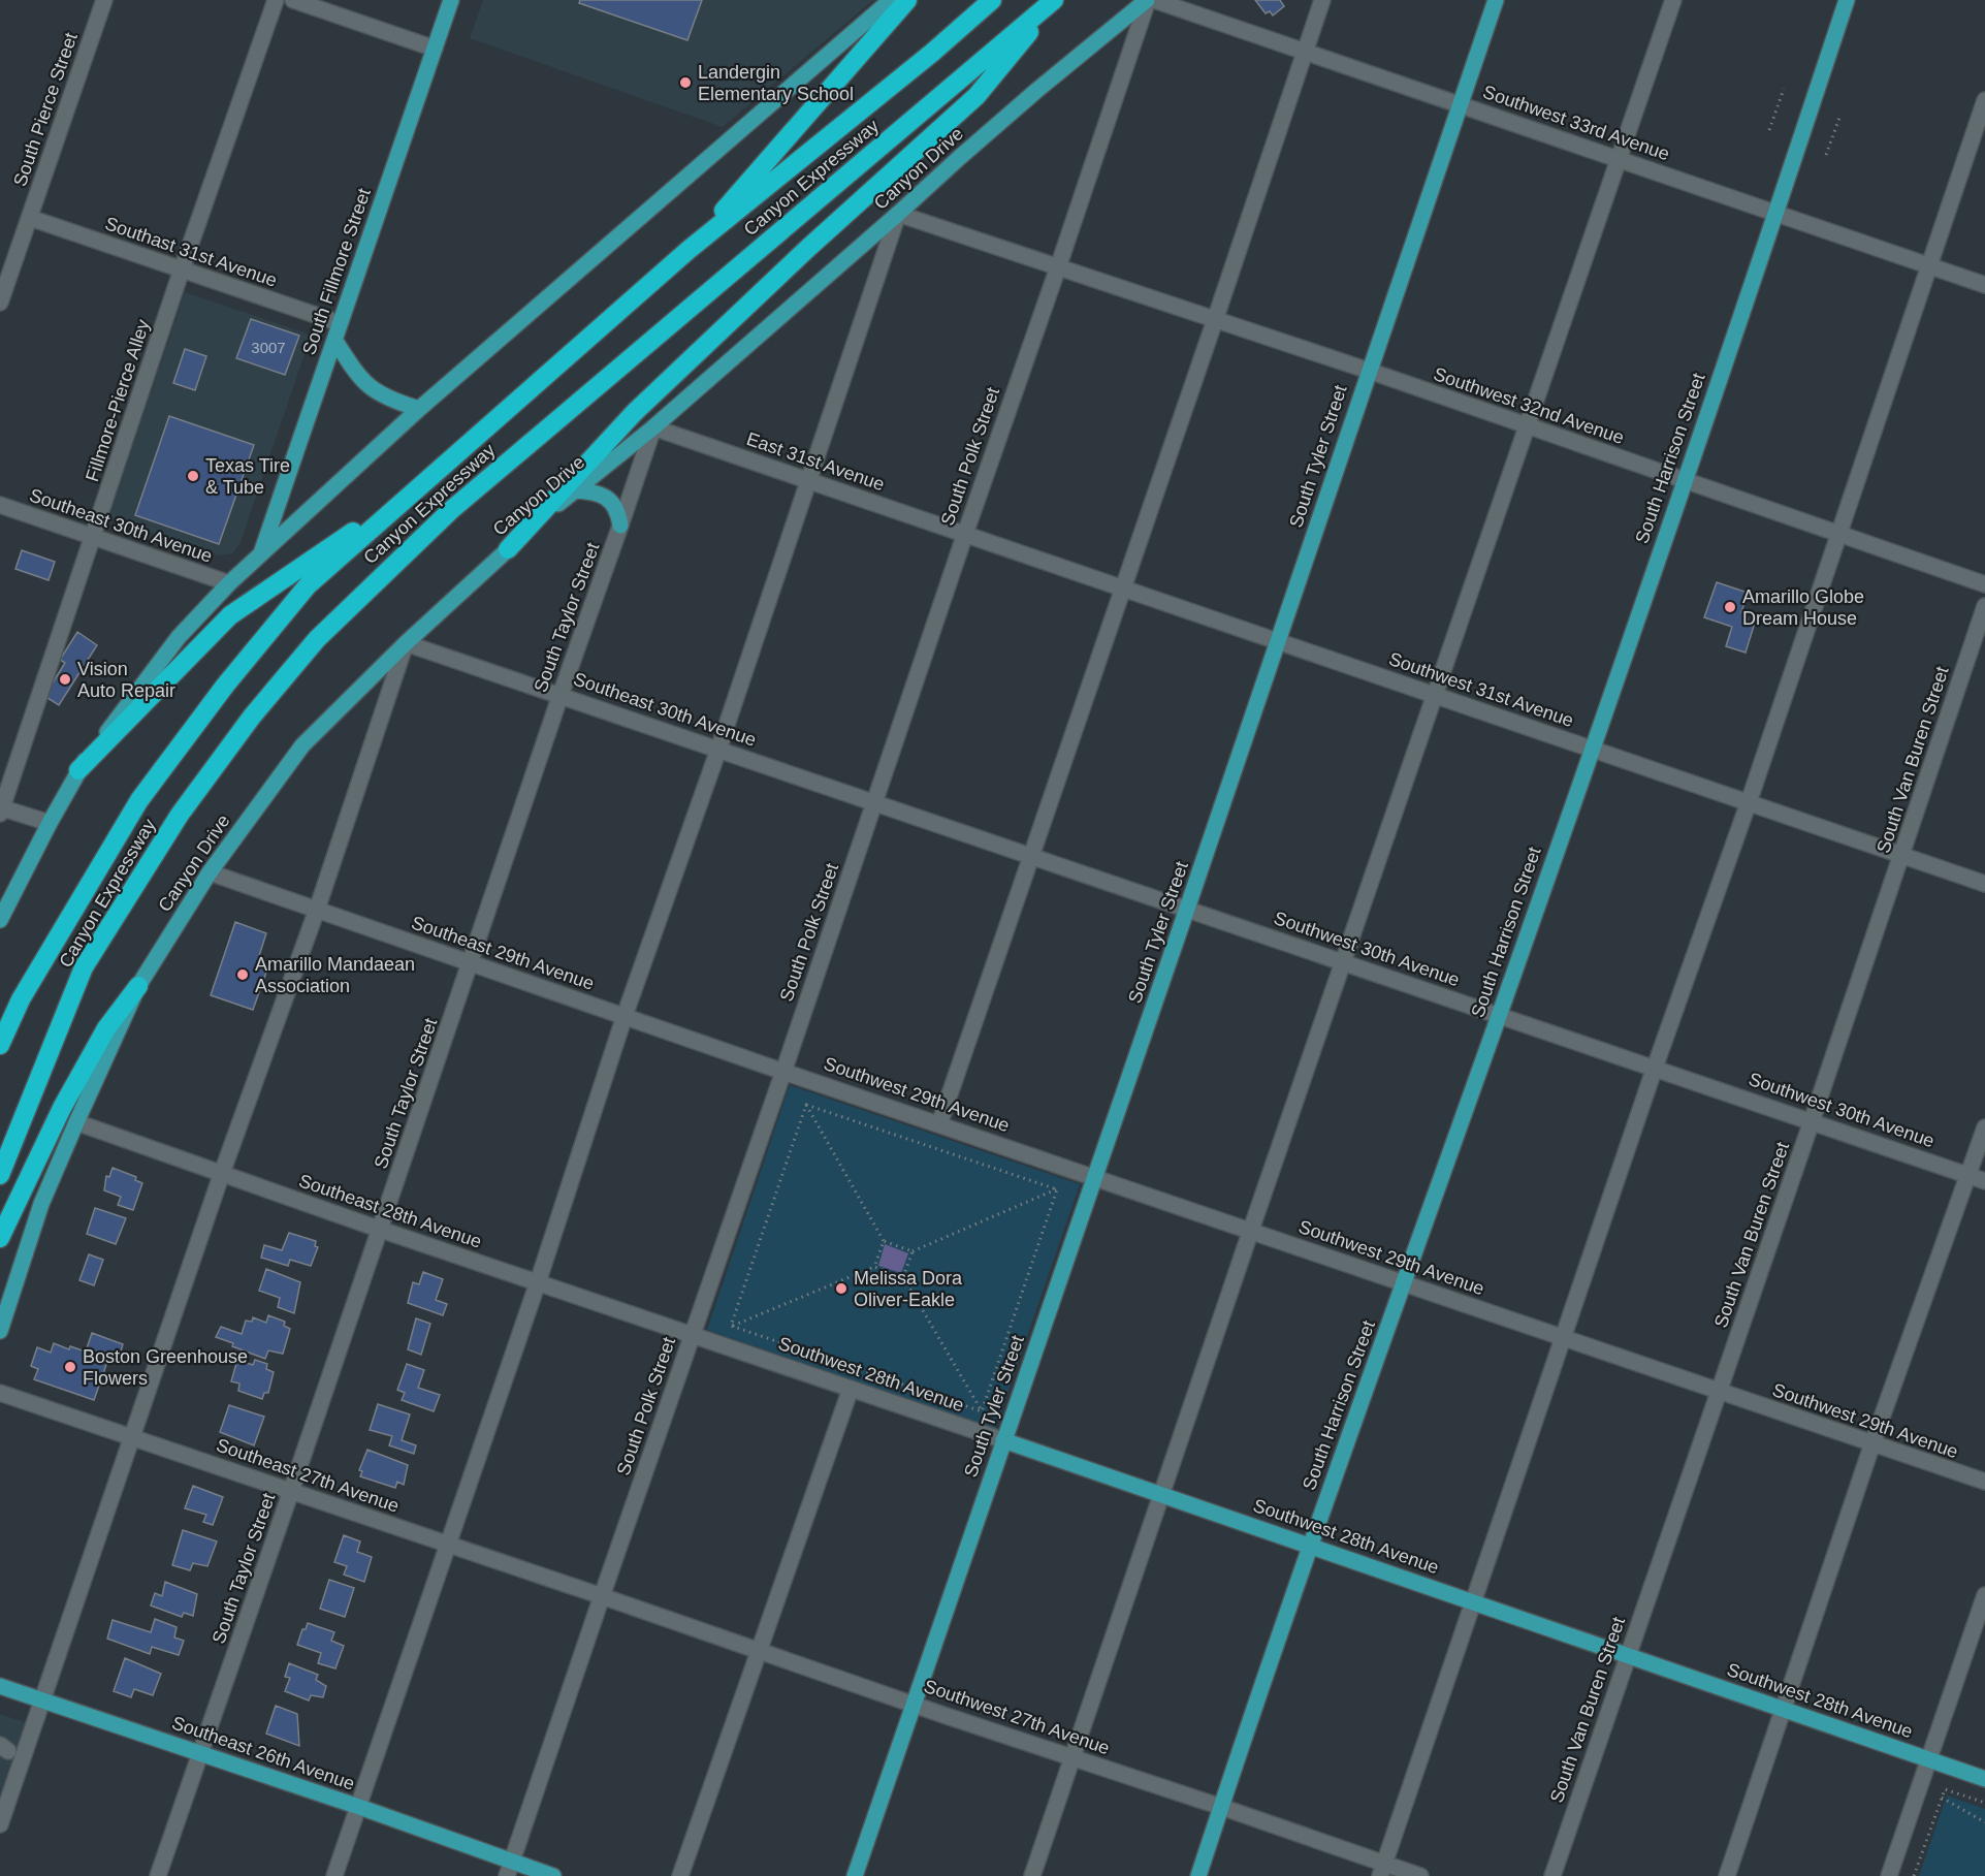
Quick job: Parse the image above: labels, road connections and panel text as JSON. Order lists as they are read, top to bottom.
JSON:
{
  "streets": {
    "highway": ["Canyon Expressway"],
    "main road": [
      "Canyon Drive",
      "South Fillmore Street",
      "South Tyler Street",
      "South Harrison Street",
      "Southwest 28th Avenue",
      "Southeast 26th Avenue"
    ],
    "street": [
      "South Pierce Street",
      "Southwest 33rd Avenue",
      "Southast 31st Avenue",
      "Fillmore-Pierce Alley",
      "Southwest 32nd Avenue",
      "South Polk Street",
      "East 31st Avenue",
      "Southeast 30th Avenue",
      "South Taylor Street",
      "Southwest 31st Avenue",
      "South Van Buren Street",
      "Southwest 30th Avenue",
      "Southeast 29th Avenue",
      "Southwest 29th Avenue",
      "Southeast 28th Avenue",
      "Southeast 27th Avenue",
      "Southwest 27th Avenue"
    ]
  },
  "crossings": [
    ["South Pierce Street", "Southast 31st Avenue"],
    ["Southwest 33rd Avenue", "South Tyler Street"],
    ["Southwest 33rd Avenue", "South Harrison Street"],
    ["Canyon Drive", "Southwest 32nd Avenue"],
    ["Canyon Drive", "South Polk Street"],
    ["Canyon Drive", "East 31st Avenue"],
    ["Canyon Drive", "Southeast 30th Avenue"],
    ["Canyon Drive", "South Taylor Street"],
    ["Canyon Drive", "Southeast 29th Avenue"],
    ["Canyon Drive", "Southeast 28th Avenue"],
    ["Southast 31st Avenue", "South Fillmore Street"],
    ["Southast 31st Avenue", "Fillmore-Pierce Alley"],
    ["Fillmore-Pierce Alley", "Southeast 30th Avenue"],
    ["Southwest 32nd Avenue", "South Polk Street"],
    ["Southwest 32nd Avenue", "South Tyler Street"],
    ["Southwest 32nd Avenue", "South Harrison Street"],
    ["South Polk Street", "East 31st Avenue"],
    ["South Polk Street", "Southeast 30th Avenue"],
    ["South Polk Street", "Southwest 31st Avenue"],
    ["South Polk Street", "Southwest 30th Avenue"],
    ["South Polk Street", "Southeast 29th Avenue"],
    ["South Polk Street", "Southwest 29th Avenue"],
    ["South Polk Street", "Southeast 28th Avenue"],
    ["South Polk Street", "Southwest 28th Avenue"],
    ["South Polk Street", "Southeast 27th Avenue"],
    ["South Polk Street", "Southwest 27th Avenue"],
    ["South Polk Street", "Southeast 26th Avenue"],
    ["South Tyler Street", "Southwest 31st Avenue"],
    ["South Tyler Street", "Southwest 30th Avenue"],
    ["South Tyler Street", "Southwest 29th Avenue"],
    ["South Tyler Street", "Southwest 28th Avenue"],
    ["South Tyler Street", "Southwest 27th Avenue"],
    ["South Harrison Street", "Southwest 31st Avenue"],
    ["South Harrison Street", "Southwest 30th Avenue"],
    ["South Harrison Street", "Southwest 29th Avenue"],
    ["South Harrison Street", "Southwest 28th Avenue"],
    ["South Harrison Street", "Southwest 27th Avenue"],
    ["East 31st Avenue", "South Taylor Street"],
    ["East 31st Avenue", "Southwest 31st Avenue"],
    ["Southeast 30th Avenue", "South Taylor Street"],
    ["Southeast 30th Avenue", "Southwest 30th Avenue"],
    ["South Taylor Street", "Southeast 29th Avenue"],
    ["South Taylor Street", "Southeast 28th Avenue"],
    ["South Taylor Street", "Southeast 27th Avenue"],
    ["South Taylor Street", "Southeast 26th Avenue"],
    ["Southwest 31st Avenue", "South Van Buren Street"],
    ["South Van Buren Street", "Southwest 30th Avenue"],
    ["South Van Buren Street", "Southwest 29th Avenue"],
    ["South Van Buren Street", "Southwest 28th Avenue"],
    ["Southeast 29th Avenue", "Southwest 29th Avenue"],
    ["Southeast 28th Avenue", "Southwest 28th Avenue"],
    ["Southeast 27th Avenue", "Southwest 27th Avenue"]
  ],
  "places": [
    "Landergin Elementary School",
    "Texas Tire & Tube",
    "Amarillo Globe Dream House",
    "Vision Auto Repair",
    "Amarillo Mandaean Association",
    "Melissa Dora Oliver-Eakle",
    "Boston Greenhouse Flowers"
  ],
  "house_numbers": ["3007"]
}
